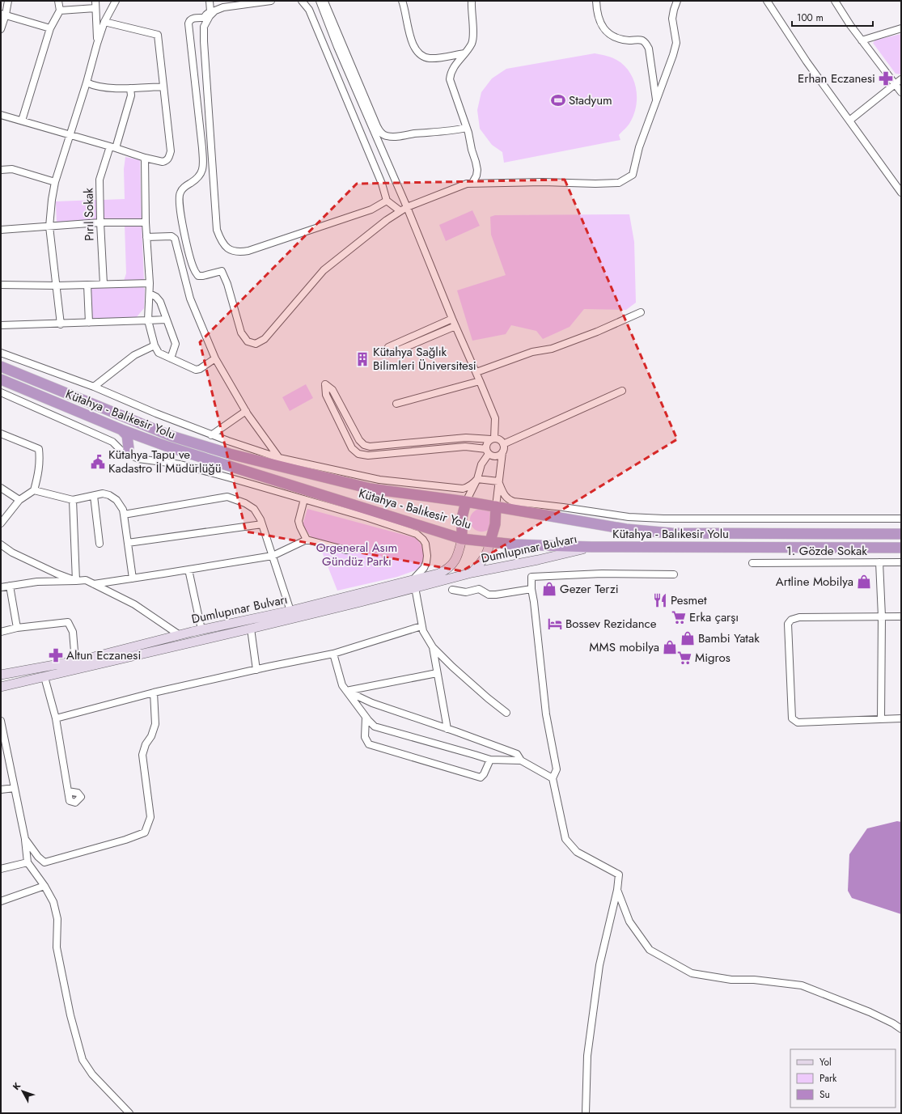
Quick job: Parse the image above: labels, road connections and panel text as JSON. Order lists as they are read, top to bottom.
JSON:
{
  "streets": {
    "highway": ["Kütahya - Balıkesir Yolu"],
    "main road": ["Dumlupınar Bulvarı"],
    "street": ["Pırıl Sokak", "1. Gözde Sokak"]
  },
  "crossings": [
    ["Kütahya - Balıkesir Yolu", "Dumlupınar Bulvarı"]
  ],
  "parks": ["Orgeneral Asım Gündüz Parkı"],
  "places": {
    "pharmacy": ["Erhan Eczanesi", "Altun Eczanesi"],
    "sports": ["Stadyum"],
    "building": ["Kütahya Sağlık Bilimleri Üniversitesi"],
    "public building": ["Kütahya Tapu ve Kadastro İl Müdürlüğü"],
    "shop": [
      "Artline Mobilya",
      "Gezer Terzi",
      "Bambi Yatak",
      "MMS mobilya"
    ],
    "restaurant": ["Pesmet"],
    "supermarket": ["Erka çarşı", "Migros"],
    "hotel": ["Bossev Rezidance"]
  },
  "legend": ["Yol", "Park", "Su"],
  "scale_bar": "100 m",
  "north": "top left"
}
